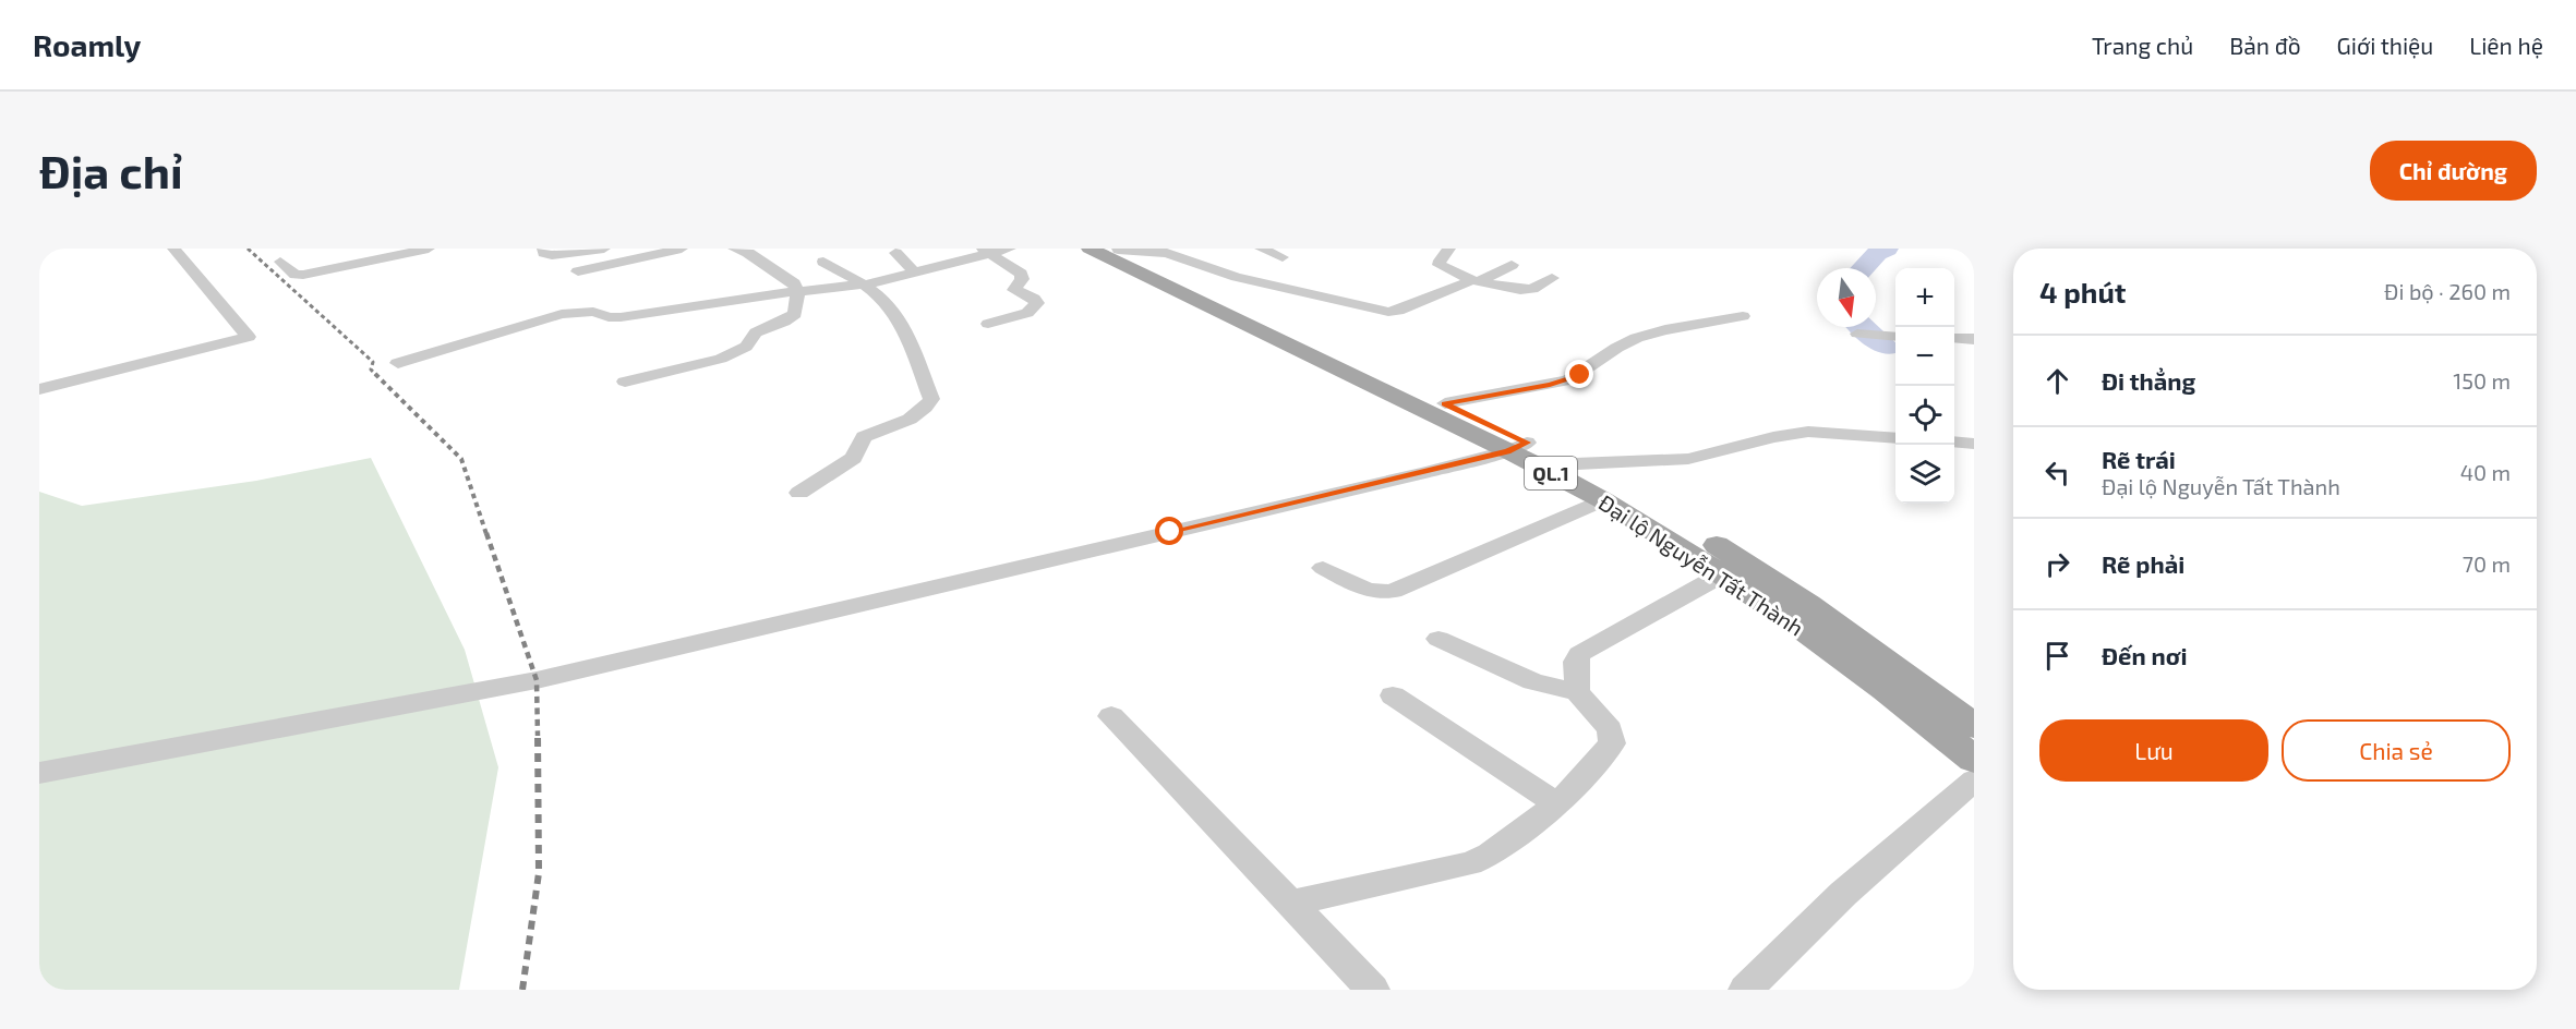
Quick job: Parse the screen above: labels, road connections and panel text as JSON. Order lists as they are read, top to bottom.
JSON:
{
  "streets": {
    "main road": ["QL.1", "Đại lộ Nguyễn Tất Thành"]
  },
  "north": "bottom",
  "page": {
    "header": "Roamly",
    "nav": [
      "Trang chủ",
      "Bản đồ",
      "Giới thiệu",
      "Liên hệ"
    ],
    "buttons": [
      "Chỉ đường",
      ["Lưu", "Chia sẻ"]
    ],
    "title": "Địa chỉ",
    "heading": ["4 phút", "Đi bộ · 260 m"],
    "map_buttons": ["+", "−"],
    "list": [
      ["Đi thẳng", "150 m"],
      ["Rẽ trái", "Đại lộ Nguyễn Tất Thành", "40 m"],
      ["Rẽ phải", "70 m"],
      "Đến nơi"
    ]
  }
}
